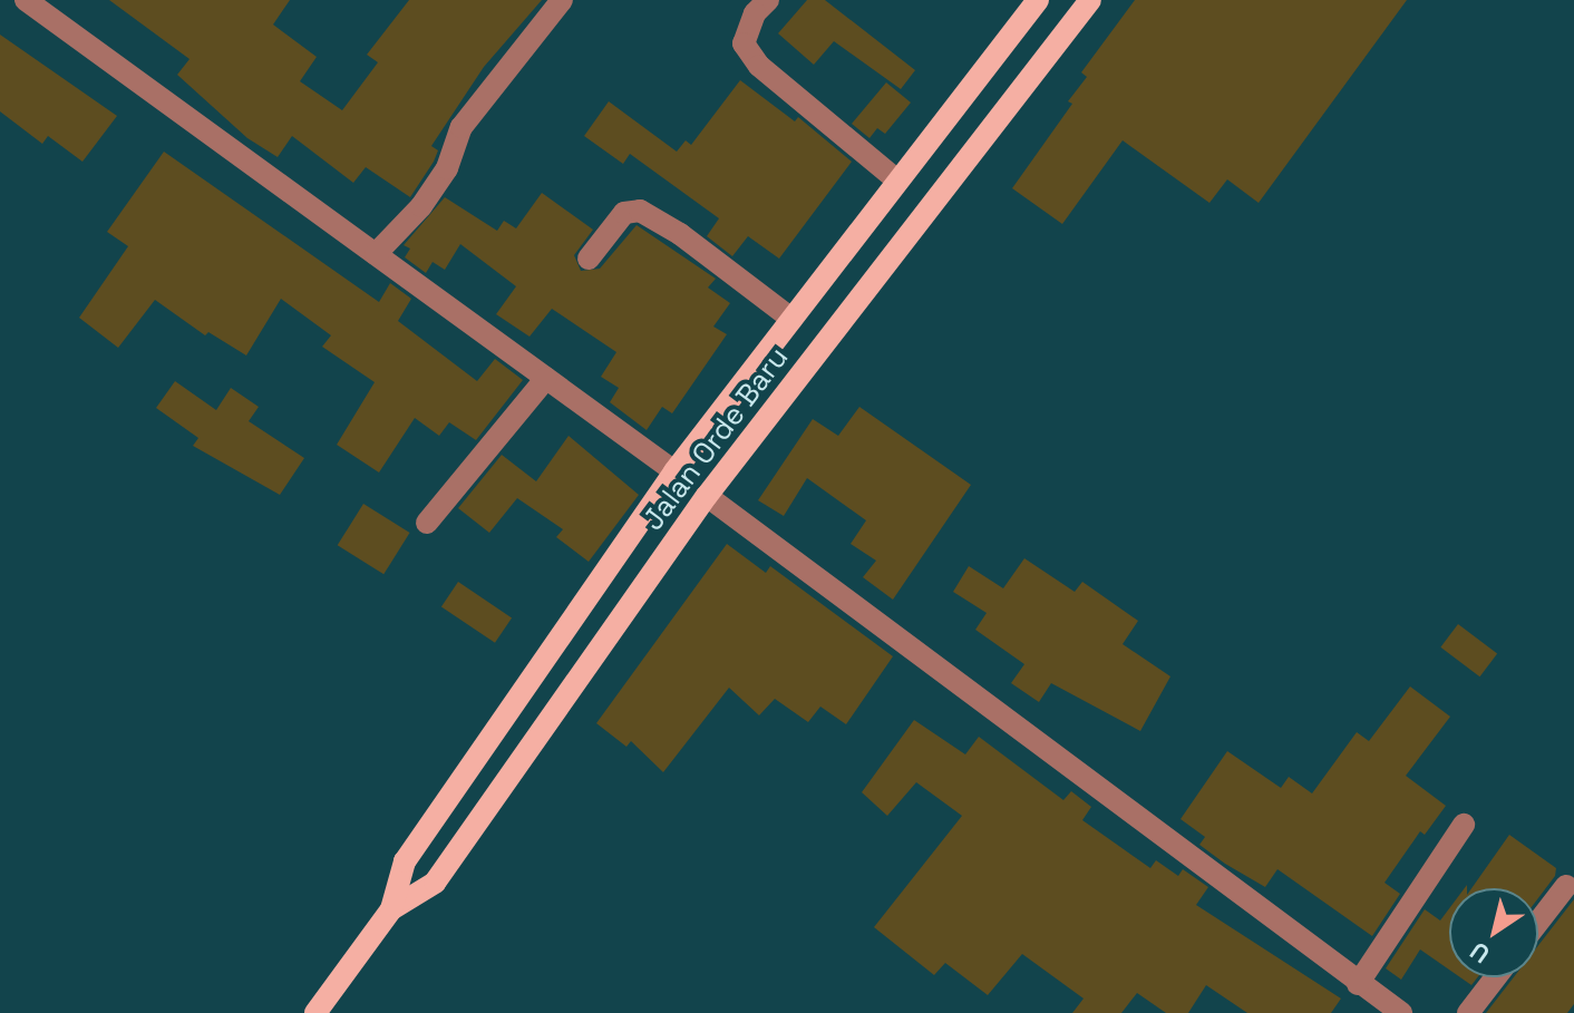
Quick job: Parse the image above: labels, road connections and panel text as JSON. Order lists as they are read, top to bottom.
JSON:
{
  "streets": {
    "main road": ["Jalan Orde Baru"]
  },
  "north": "bottom left"
}
